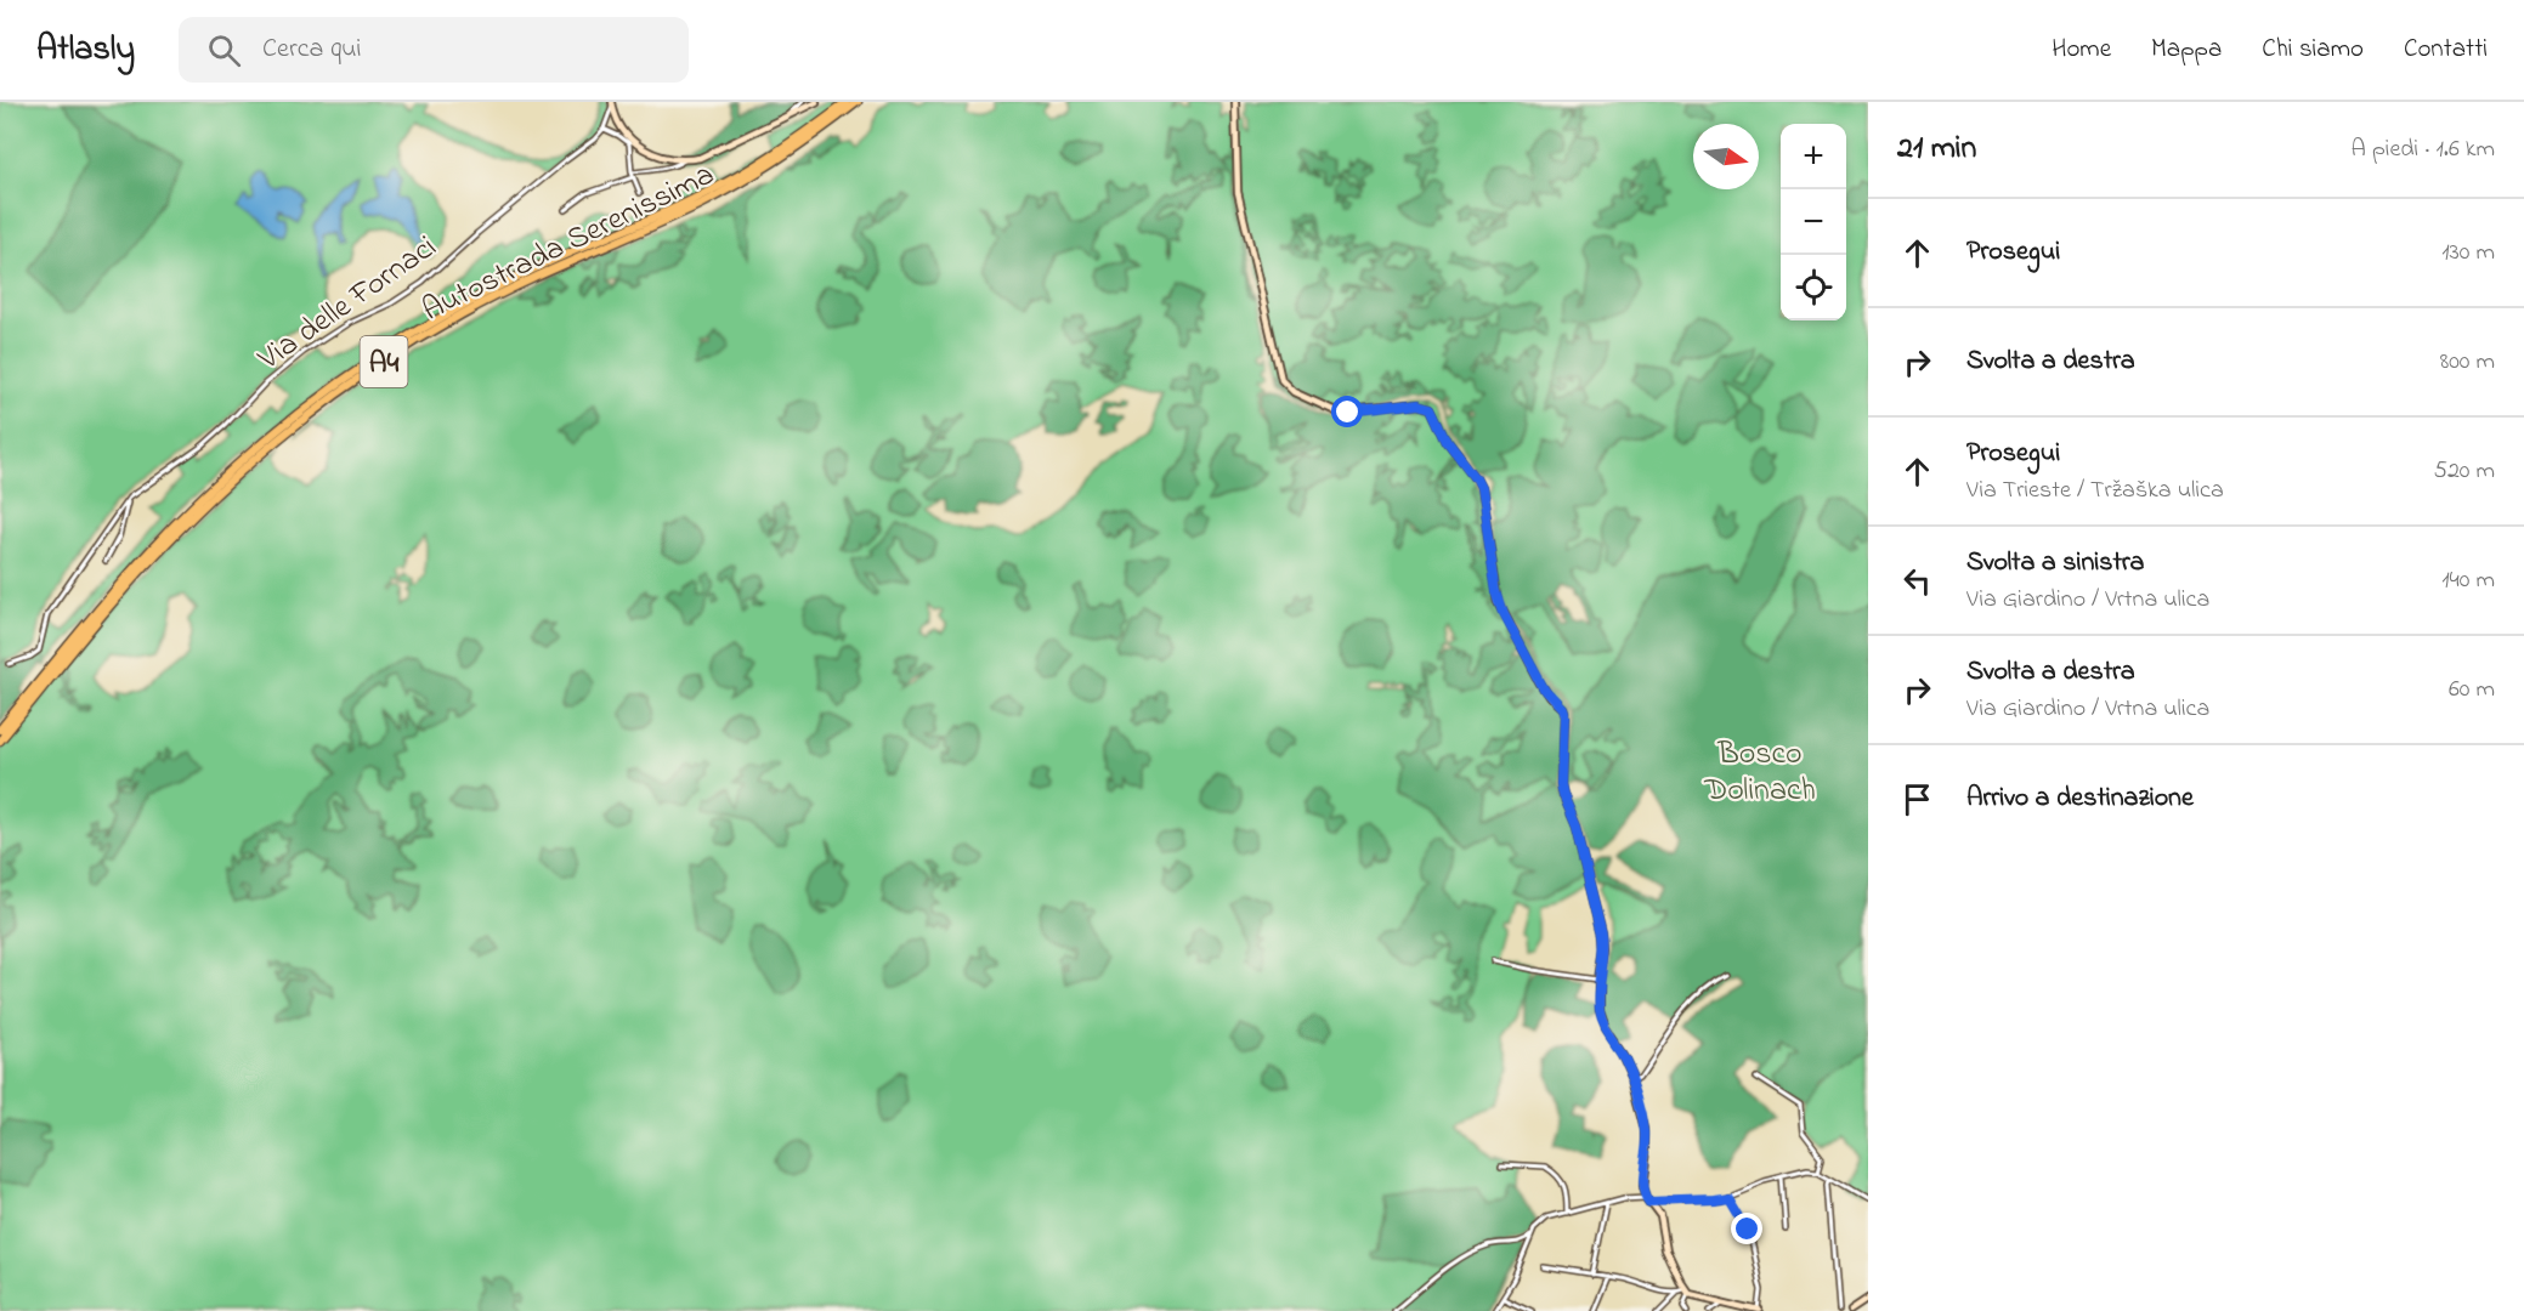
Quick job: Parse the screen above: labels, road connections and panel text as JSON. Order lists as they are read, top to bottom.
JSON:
{
  "streets": {
    "highway": ["Autostrada Serenissima", "A4"],
    "street": ["Via delle Fornaci"]
  },
  "parks": ["Bosco Dolinach"],
  "north": "right",
  "page": {
    "header": "Atlasly",
    "search": "Cerca qui",
    "nav": [
      "Home",
      "Mappa",
      "Chi siamo",
      "Contatti"
    ],
    "heading": ["21 min", "A piedi · 1.6 km"],
    "map_buttons": ["+", "−"],
    "list": [
      ["Prosegui", "130 m"],
      ["Svolta a destra", "800 m"],
      ["Prosegui", "Via Trieste / Tržaška ulica", "520 m"],
      ["Svolta a sinistra", "Via Giardino / Vrtna ulica", "140 m"],
      ["Svolta a destra", "Via Giardino / Vrtna ulica", "60 m"],
      "Arrivo a destinazione"
    ]
  }
}
